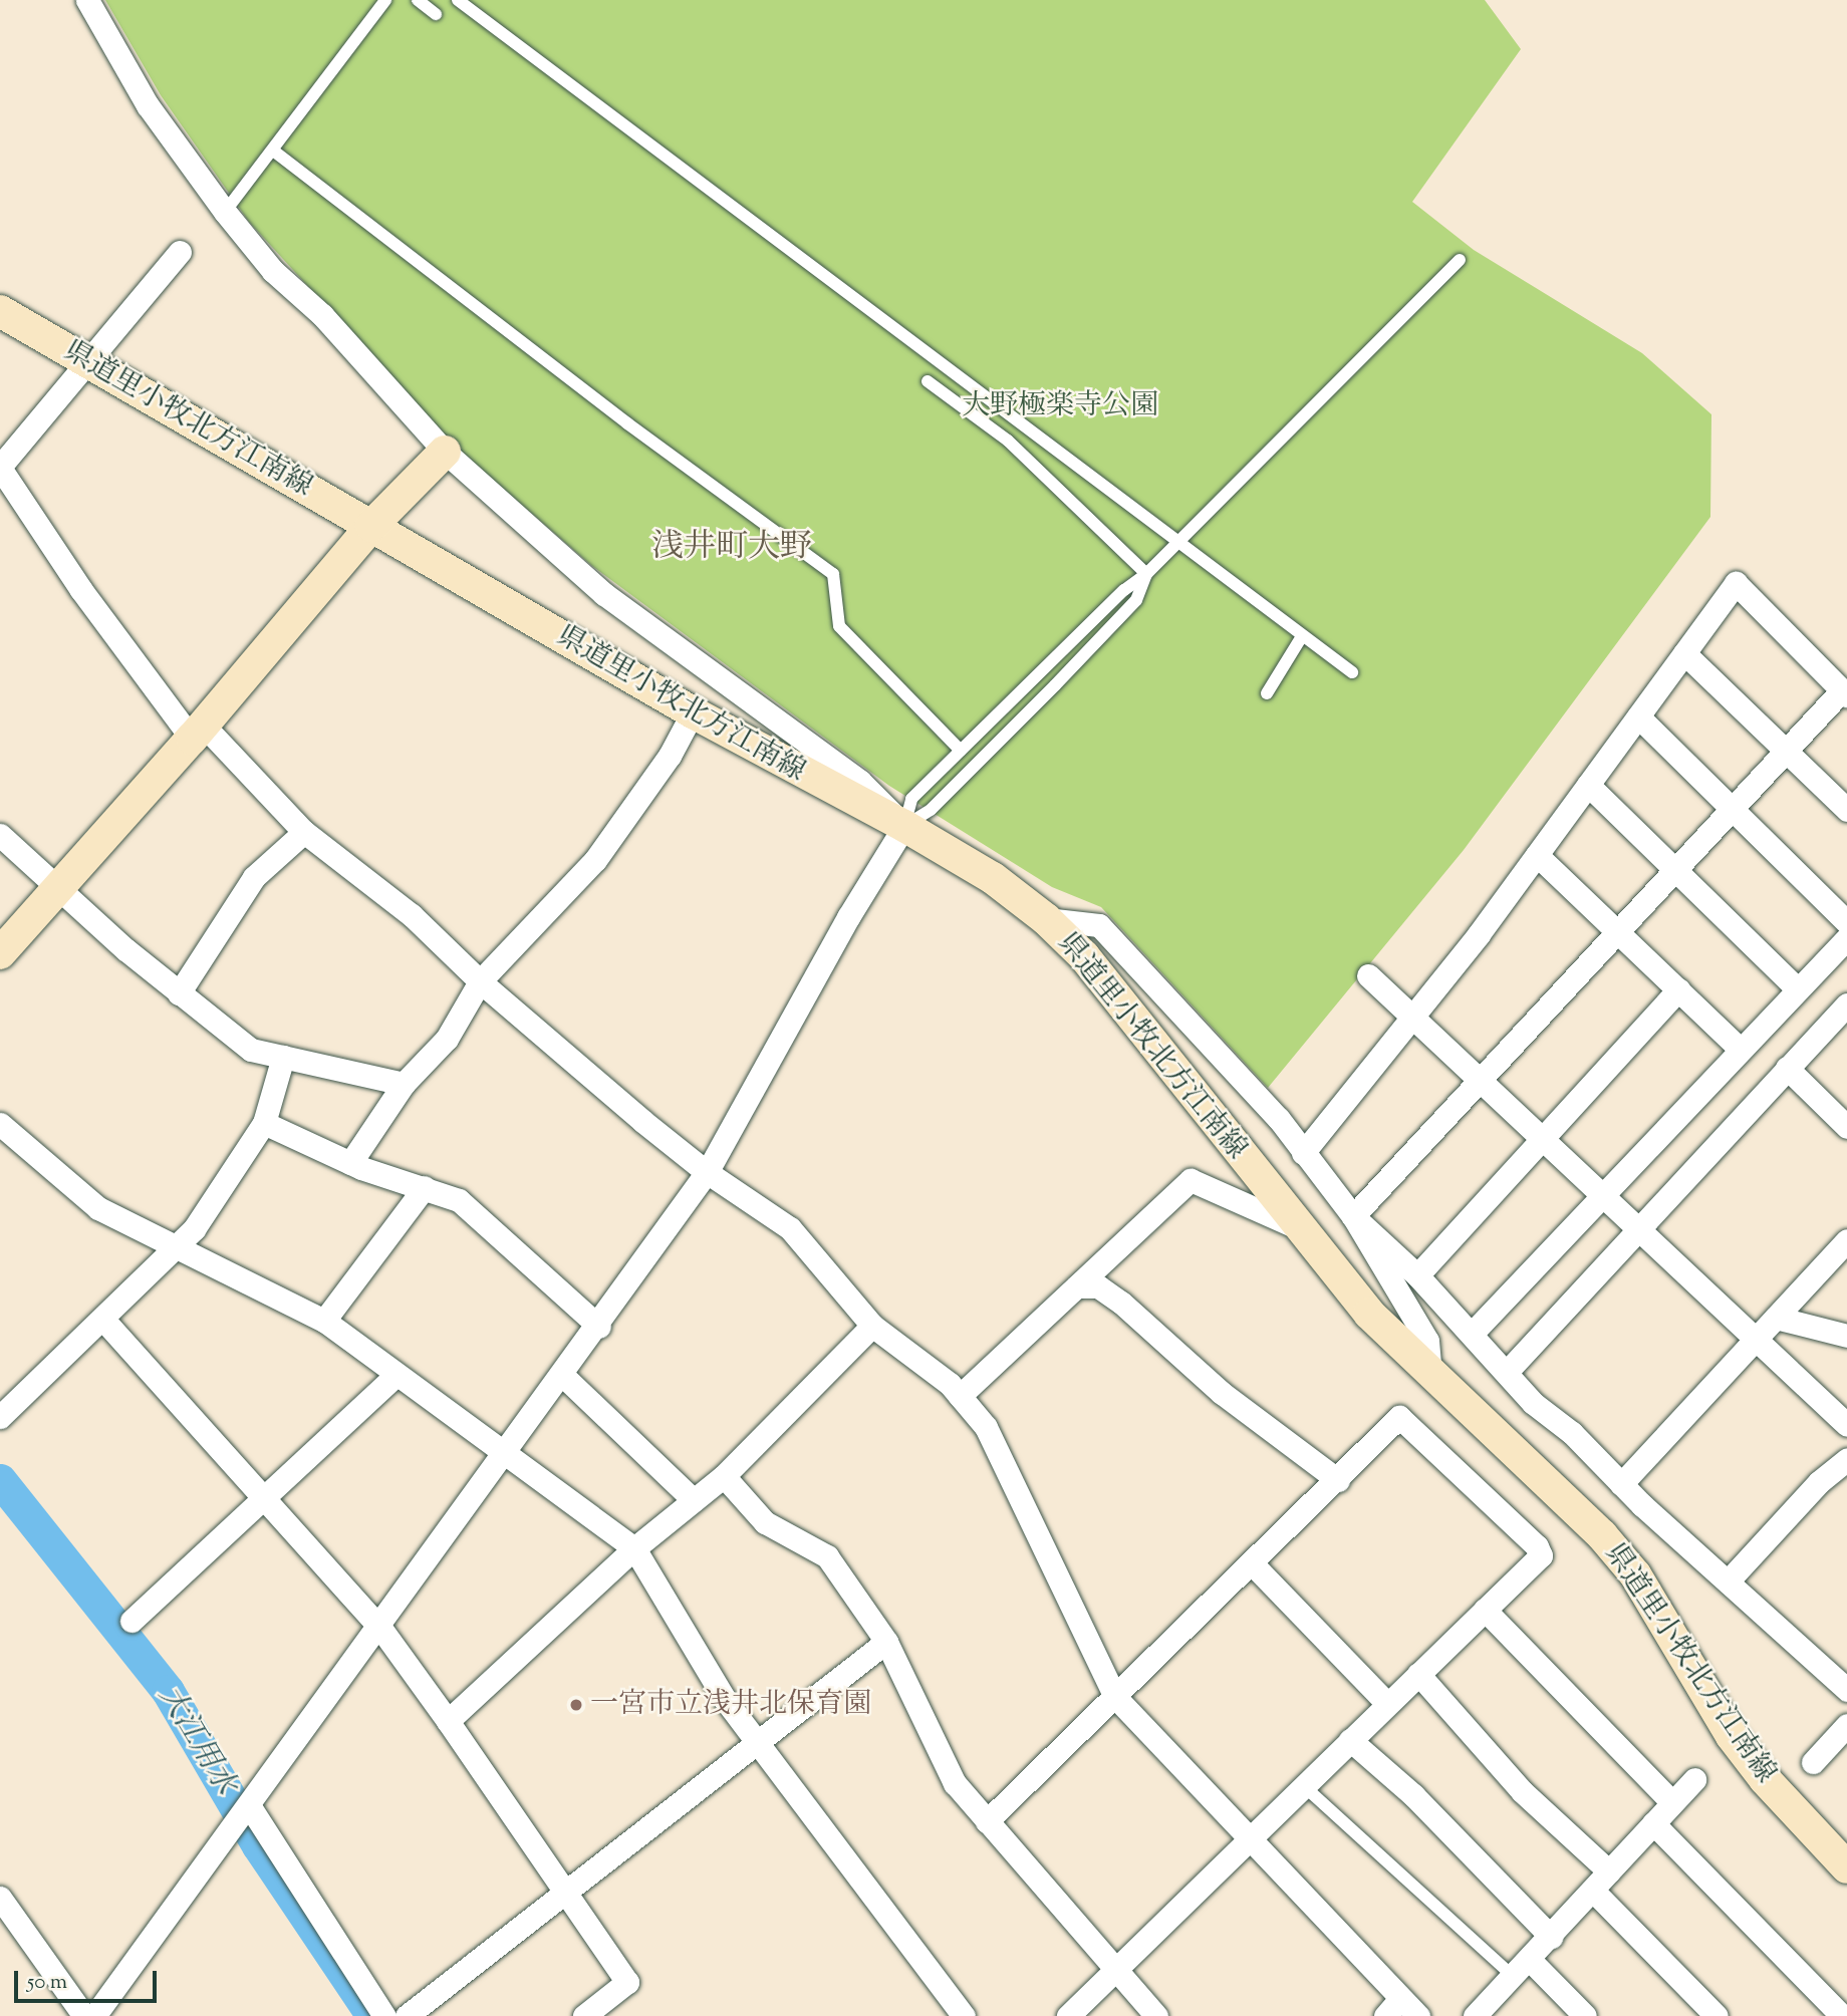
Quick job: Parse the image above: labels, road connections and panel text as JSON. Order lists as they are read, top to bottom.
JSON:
{
  "streets": {
    "main road": ["県道里小牧北方江南線"]
  },
  "districts": ["浅井町大野"],
  "water": ["大江用水"],
  "parks": ["大野極楽寺公園"],
  "places": ["一宮市立浅井北保育園"],
  "scale_bar": "50 m"
}
